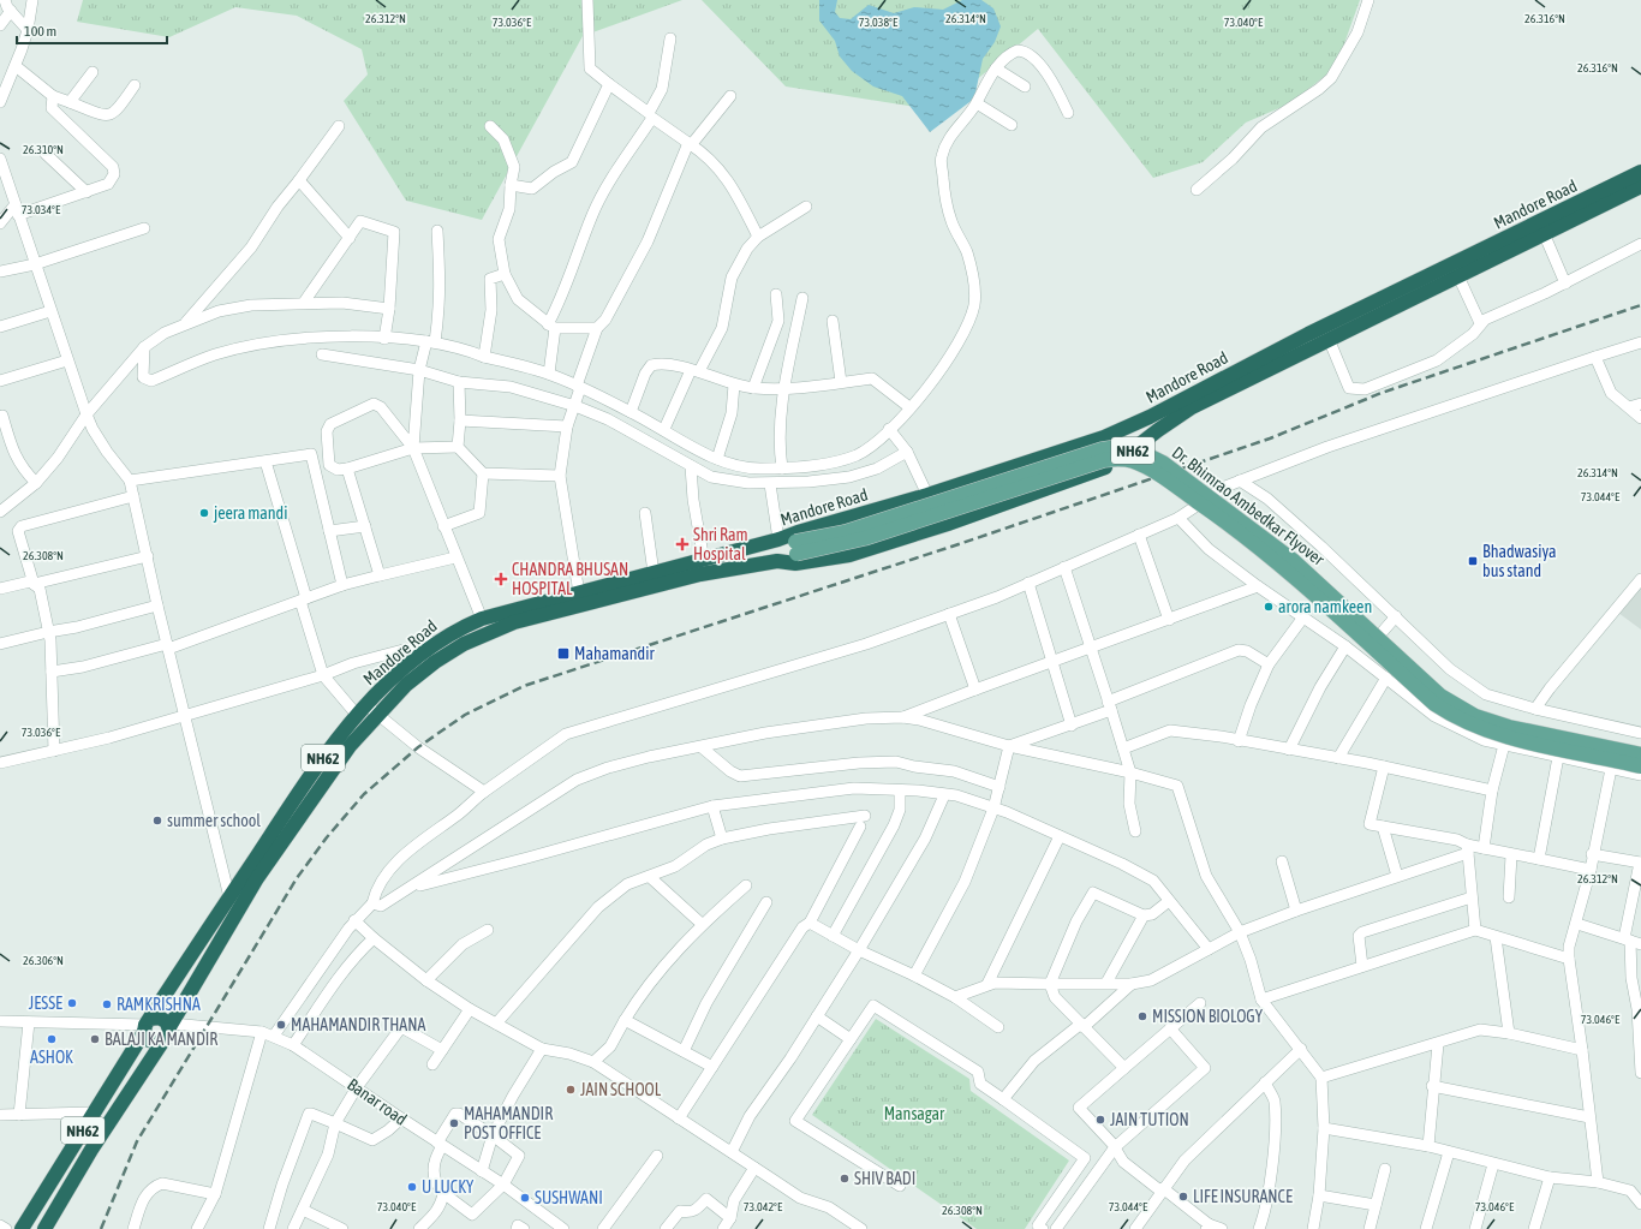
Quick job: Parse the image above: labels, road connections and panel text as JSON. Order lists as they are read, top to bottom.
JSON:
{
  "streets": {
    "highway": ["Mandore Road", "NH62"],
    "main road": ["Dr. Bhimrao Ambedkar Flyover"],
    "street": ["Banar road"]
  },
  "crossings": [
    ["Mandore Road", "Banar road"]
  ],
  "parks": ["Mansagar"],
  "places": {
    "other": [
      "jeera mandi",
      "arora namkeen",
      "summer school",
      "JESSE",
      "RAMKRISHNA",
      "MISSION BIOLOGY",
      "MAHAMANDIR THANA",
      "ASHOK",
      "BALAJI KA MANDIR",
      "JAIN SCHOOL",
      "JAIN TUTION",
      "MAHAMANDIR POST OFFICE",
      "SHIV BADI",
      "U LUCKY",
      "LIFE INSURANCE",
      "SUSHWANI"
    ],
    "health": ["Shri Ram Hospital", "CHANDRA BHUSAN HOSPITAL"],
    "transit": ["Bhadwasiya bus stand", "Mahamandir"]
  },
  "scale_bar": "100 m",
  "coordinates": [
    "26.314°N",
    "26.312°N",
    "26.316°N",
    "73.036°E",
    "73.038°E",
    "73.040°E",
    "26.310°N",
    "73.034°E",
    "73.044°E",
    "26.308°N",
    "26.306°N",
    "73.046°E",
    "73.042°E"
  ]
}
